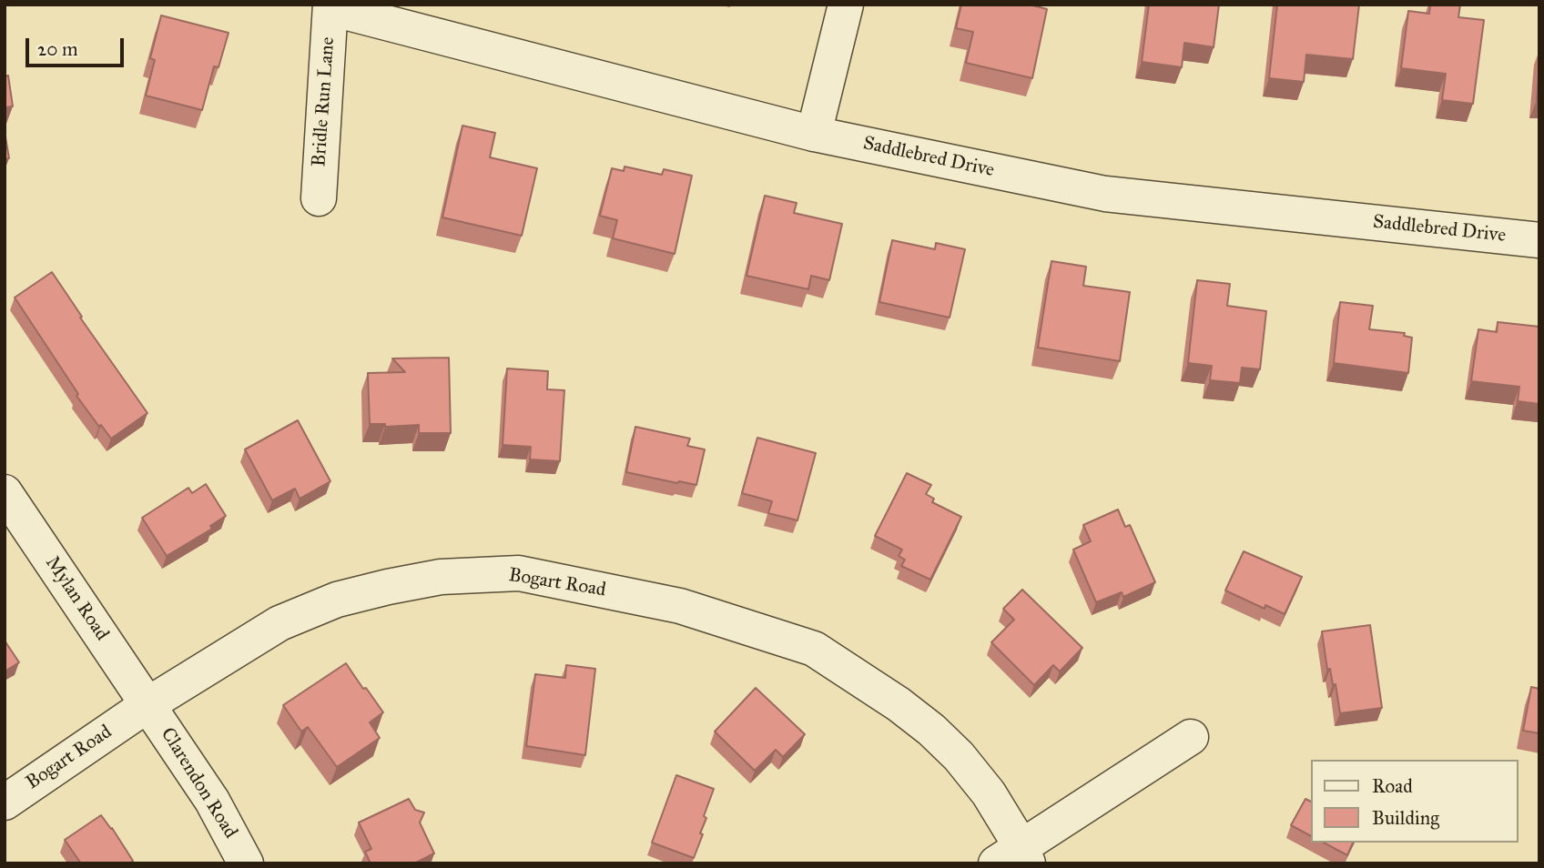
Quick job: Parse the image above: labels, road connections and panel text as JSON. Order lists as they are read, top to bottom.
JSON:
{
  "streets": {
    "street": [
      "Bridle Run Lane",
      "Saddlebred Drive",
      "Bogart Road",
      "Mylan Road",
      "Clarendon Road"
    ]
  },
  "crossings": [
    ["Bridle Run Lane", "Saddlebred Drive"],
    ["Bogart Road", "Mylan Road"],
    ["Bogart Road", "Clarendon Road"],
    ["Mylan Road", "Clarendon Road"]
  ],
  "legend": ["Road", "Building"],
  "scale_bar": "20 m"
}
